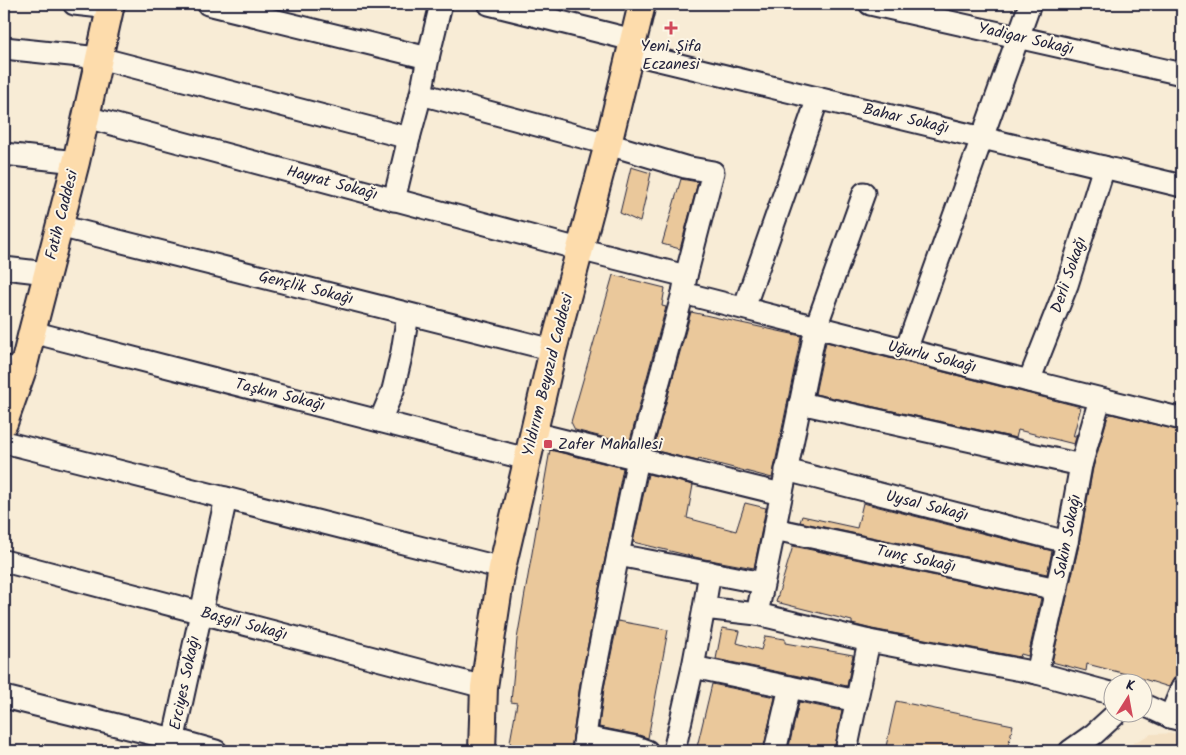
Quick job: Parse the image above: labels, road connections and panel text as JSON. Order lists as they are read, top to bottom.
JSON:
{
  "streets": {
    "main road": ["Fatih Caddesi", "Yıldırım Beyazıd Caddesi"],
    "street": [
      "Yadigar Sokağı",
      "Bahar Sokağı",
      "Hayrat Sokağı",
      "Derli Sokağı",
      "Gençlik Sokağı",
      "Uğurlu Sokağı",
      "Taşkın Sokağı",
      "Uysal Sokağı",
      "Sakin Sokağı",
      "Tunç Sokağı",
      "Başgil Sokağı",
      "Erciyes Sokağı"
    ]
  },
  "crossings": [
    ["Bahar Sokağı", "Derli Sokağı"],
    ["Bahar Sokağı", "Yıldırım Beyazıd Caddesi"],
    ["Hayrat Sokağı", "Fatih Caddesi"],
    ["Hayrat Sokağı", "Uğurlu Sokağı"],
    ["Hayrat Sokağı", "Yıldırım Beyazıd Caddesi"],
    ["Fatih Caddesi", "Gençlik Sokağı"],
    ["Fatih Caddesi", "Taşkın Sokağı"],
    ["Derli Sokağı", "Uğurlu Sokağı"],
    ["Gençlik Sokağı", "Yıldırım Beyazıd Caddesi"],
    ["Uğurlu Sokağı", "Yıldırım Beyazıd Caddesi"],
    ["Uğurlu Sokağı", "Sakin Sokağı"],
    ["Yıldırım Beyazıd Caddesi", "Taşkın Sokağı"],
    ["Yıldırım Beyazıd Caddesi", "Başgil Sokağı"],
    ["Uysal Sokağı", "Sakin Sokağı"],
    ["Sakin Sokağı", "Tunç Sokağı"],
    ["Başgil Sokağı", "Erciyes Sokağı"]
  ],
  "places": {
    "health": ["Yeni Şifa Eczanesi"],
    "transit": ["Zafer Mahallesi"]
  },
  "north": "top"
}
